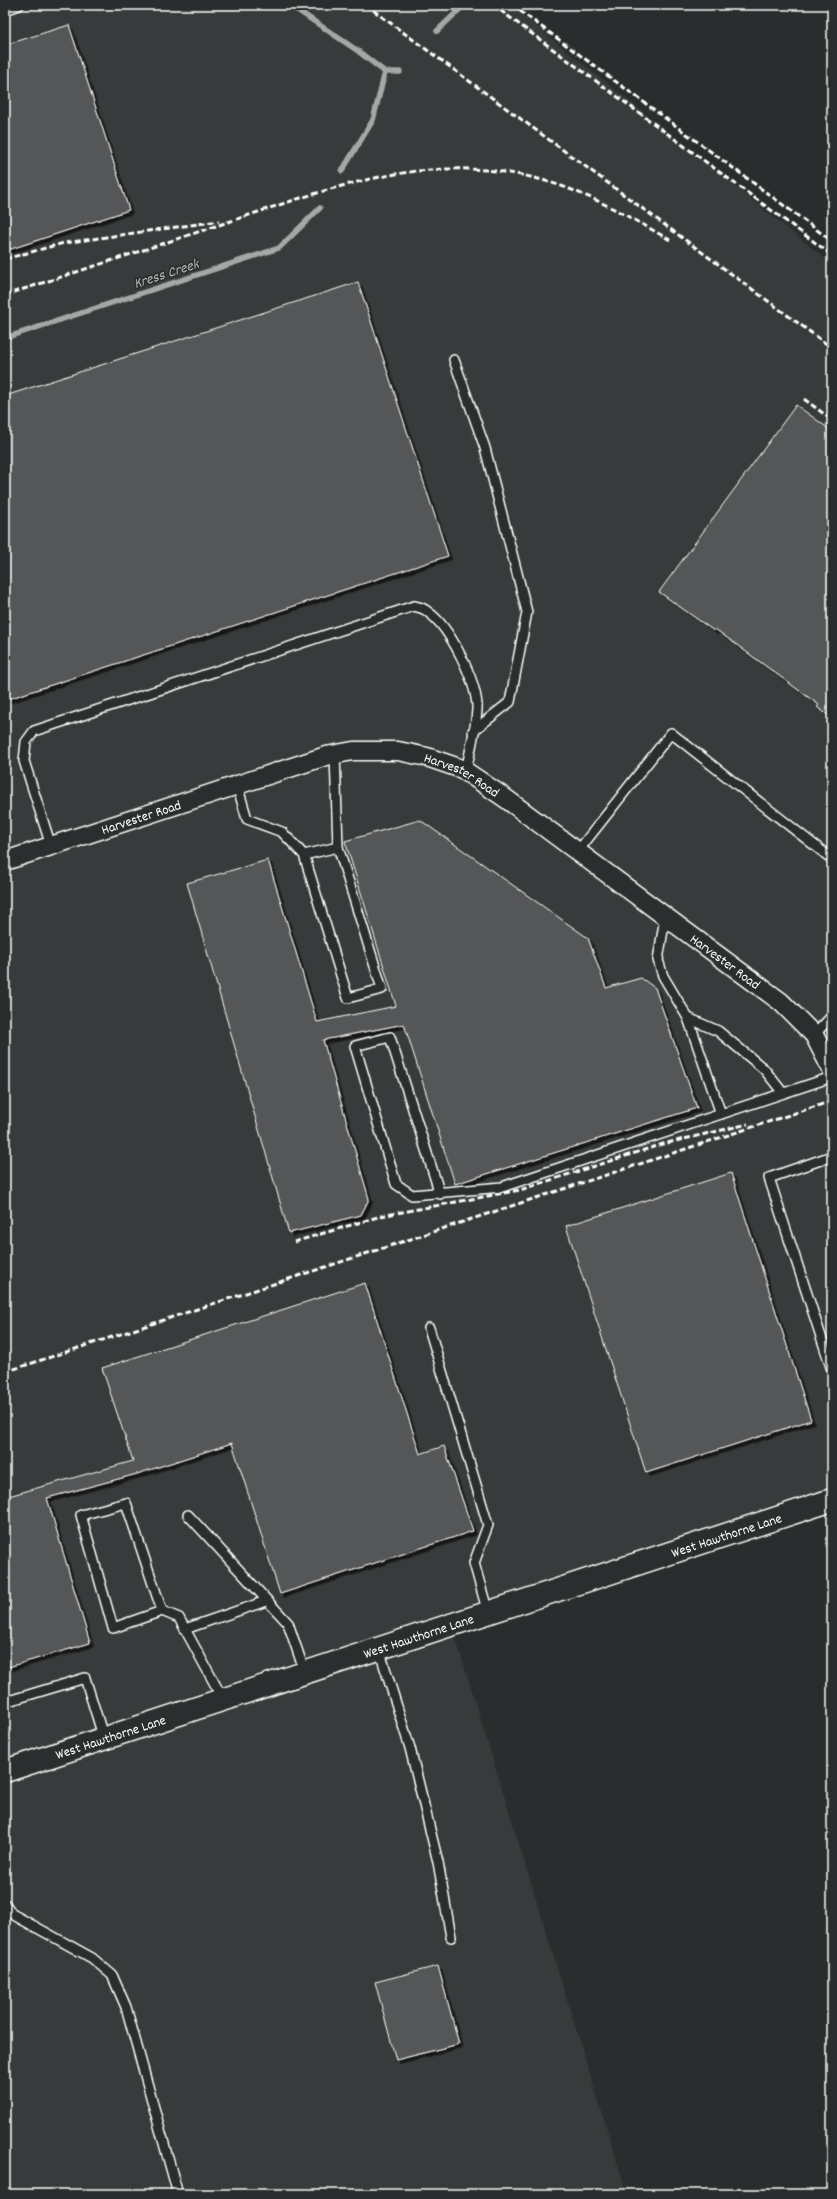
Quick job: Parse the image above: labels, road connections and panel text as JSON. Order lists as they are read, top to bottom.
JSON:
{
  "streets": {
    "street": ["Harvester Road", "West Hawthorne Lane"]
  },
  "water": ["Kress Creek"]
}
